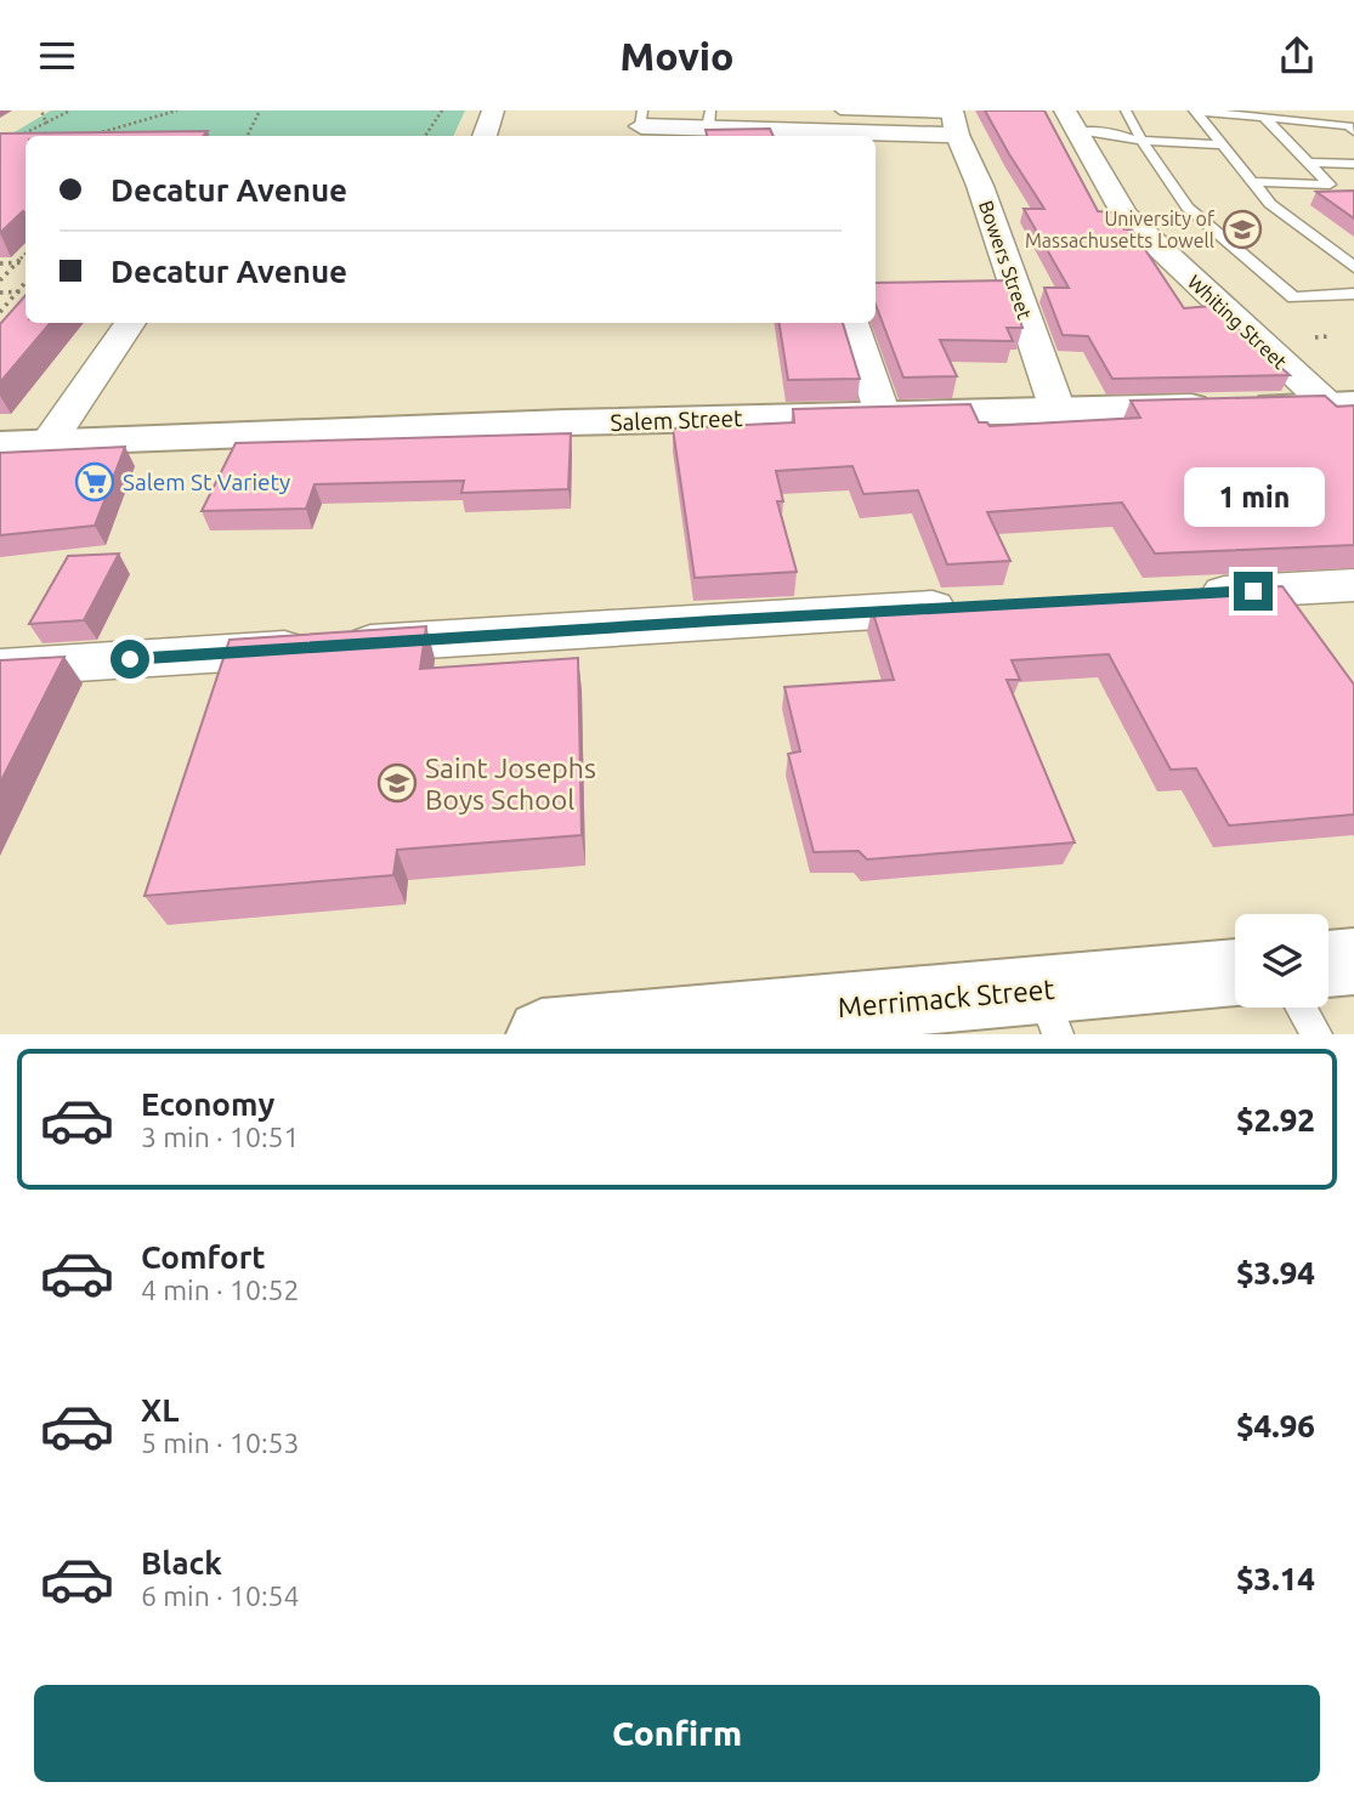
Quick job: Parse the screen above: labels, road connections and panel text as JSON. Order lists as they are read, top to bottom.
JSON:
{
  "streets": {
    "main road": ["Salem Street", "Merrimack Street"],
    "street": ["Bowers Street", "Whiting Street"]
  },
  "crossings": [
    ["Bowers Street", "Salem Street"],
    ["Whiting Street", "Salem Street"]
  ],
  "places": {
    "school or university": ["University of Massachusetts Lowell", "Saint Josephs Boys School"],
    "supermarket": ["Salem St Variety"]
  },
  "page": {
    "header": "Movio",
    "banner": ["Decatur Avenue", "Decatur Avenue"],
    "bubble": "1 min",
    "list": [
      {
        "name": "Economy",
        "note": "3 min · 10:51",
        "value": "$2.92"
      },
      {
        "name": "Comfort",
        "note": "4 min · 10:52",
        "value": "$3.94"
      },
      {
        "name": "XL",
        "note": "5 min · 10:53",
        "value": "$4.96"
      },
      {
        "name": "Black",
        "note": "6 min · 10:54",
        "value": "$3.14"
      }
    ],
    "buttons": "Confirm"
  }
}
